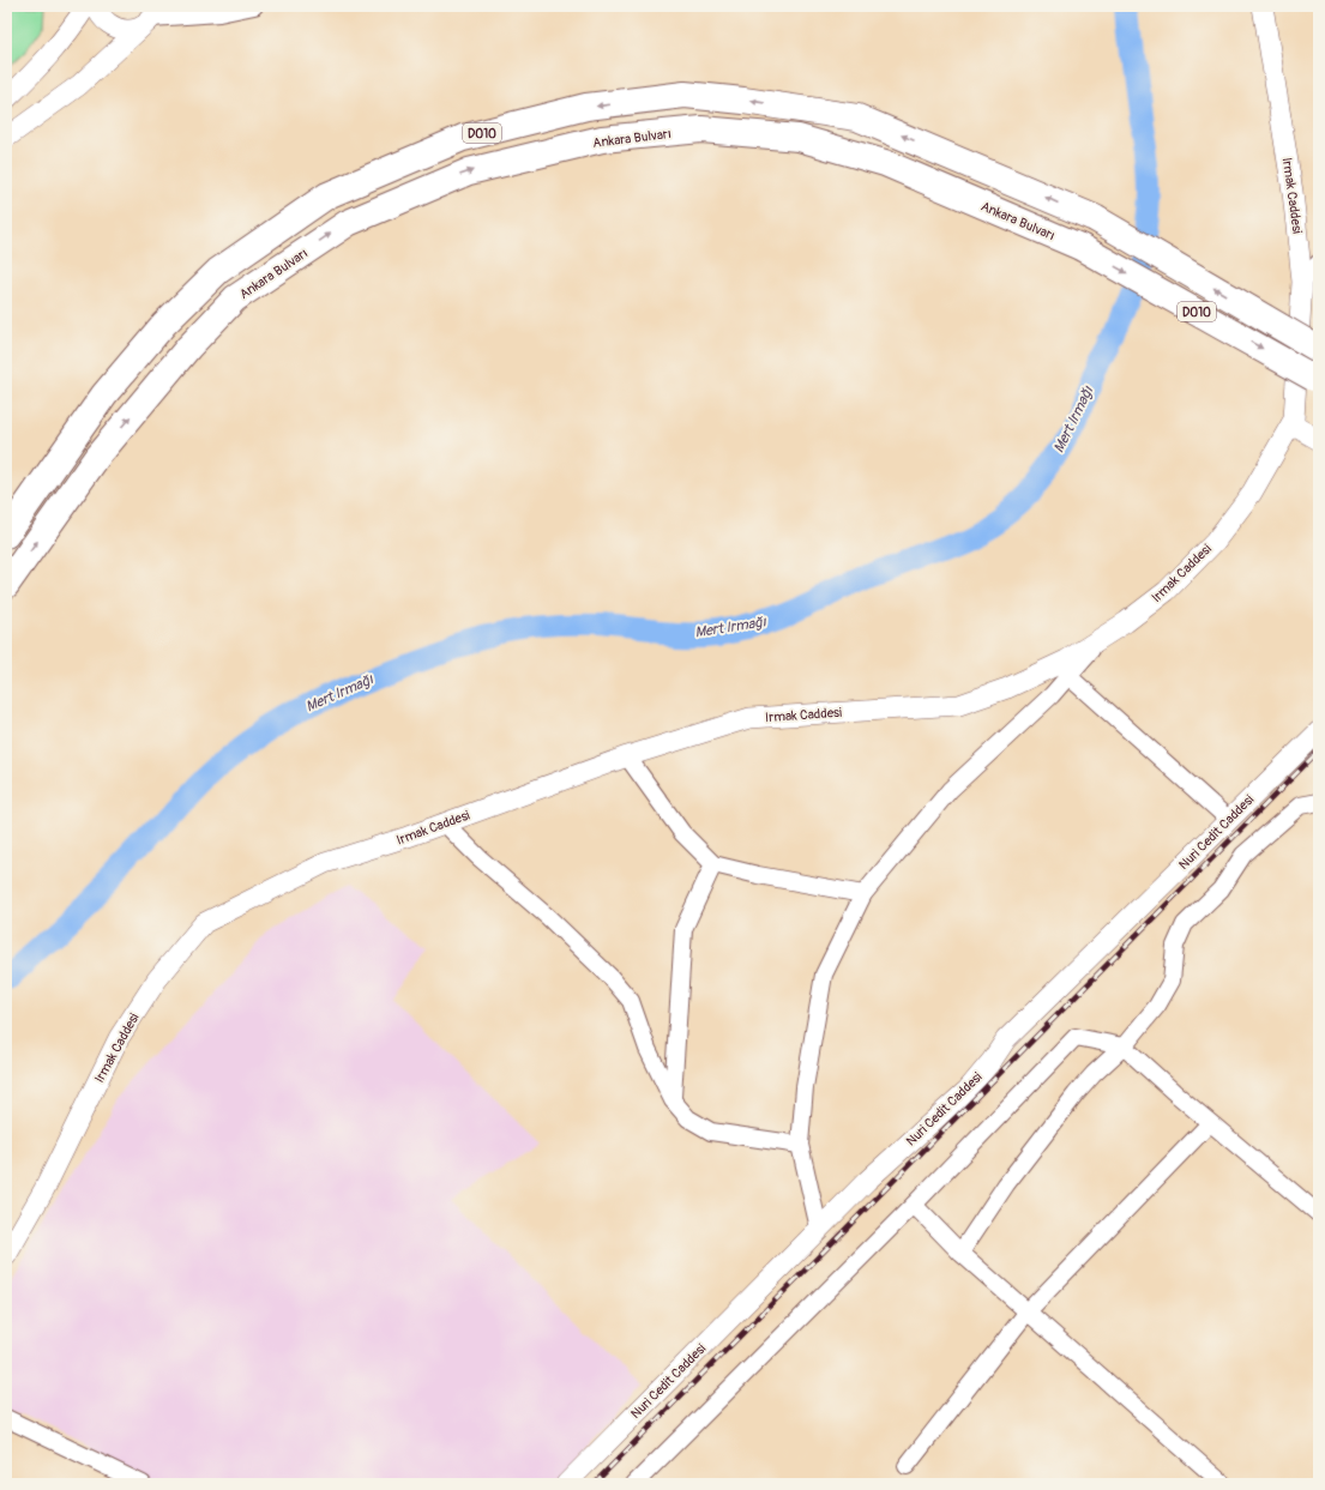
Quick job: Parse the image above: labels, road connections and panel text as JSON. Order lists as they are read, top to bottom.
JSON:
{
  "streets": {
    "highway": ["D010", "Ankara Bulvarı"],
    "street": ["Irmak Caddesi", "Nuri Cedit Caddesi"]
  },
  "one_way": ["Ankara Bulvarı"],
  "water": ["Mert Irmağı"]
}
